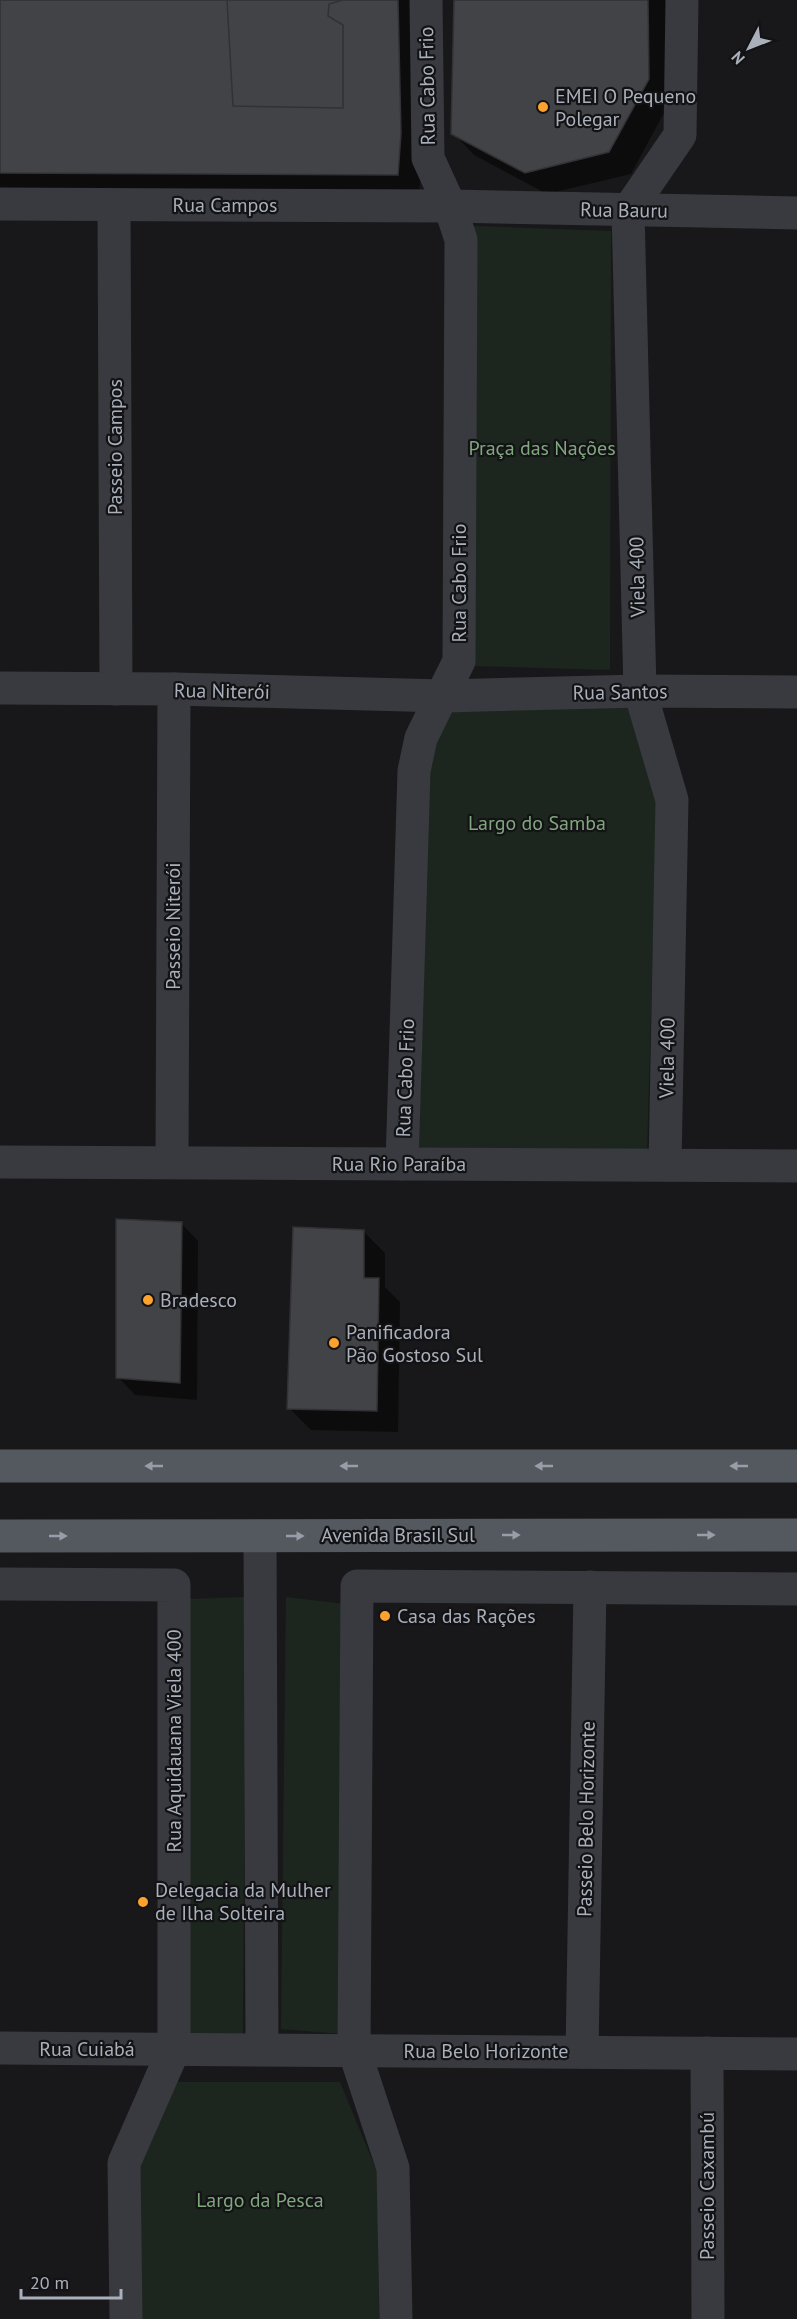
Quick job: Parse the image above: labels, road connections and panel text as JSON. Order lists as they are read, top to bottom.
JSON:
{
  "streets": {
    "main road": ["Avenida Brasil Sul"],
    "street": [
      "Rua Cabo Frio",
      "Rua Campos",
      "Rua Bauru",
      "Passeio Campos",
      "Viela 400",
      "Rua Niterói",
      "Rua Santos",
      "Passeio Niterói",
      "Rua Rio Paraíba",
      "Rua Aquidauana Viela 400",
      "Passeio Belo Horizonte",
      "Rua Cuiabá",
      "Rua Belo Horizonte",
      "Passeio Caxambú"
    ]
  },
  "crossings": [
    ["Rua Cabo Frio", "Rua Campos"],
    ["Rua Cabo Frio", "Rua Bauru"],
    ["Rua Cabo Frio", "Rua Niterói"],
    ["Rua Cabo Frio", "Rua Santos"],
    ["Rua Cabo Frio", "Rua Rio Paraíba"],
    ["Rua Campos", "Rua Bauru"],
    ["Rua Campos", "Passeio Campos"],
    ["Rua Bauru", "Viela 400"],
    ["Passeio Campos", "Rua Niterói"],
    ["Viela 400", "Rua Santos"],
    ["Viela 400", "Rua Rio Paraíba"],
    ["Rua Niterói", "Rua Santos"],
    ["Rua Niterói", "Passeio Niterói"],
    ["Passeio Niterói", "Rua Rio Paraíba"],
    ["Rua Aquidauana Viela 400", "Rua Cuiabá"],
    ["Rua Aquidauana Viela 400", "Rua Belo Horizonte"],
    ["Passeio Belo Horizonte", "Rua Belo Horizonte"],
    ["Rua Cuiabá", "Rua Belo Horizonte"],
    ["Rua Belo Horizonte", "Passeio Caxambú"]
  ],
  "parks": ["Praça das Nações", "Largo do Samba", "Largo da Pesca"],
  "places": [
    "EMEI O Pequeno Polegar",
    "Bradesco",
    "Panificadora Pão Gostoso Sul",
    "Casa das Rações",
    "Delegacia da Mulher de Ilha Solteira"
  ],
  "scale_bar": "20 m",
  "north": "bottom left"
}
